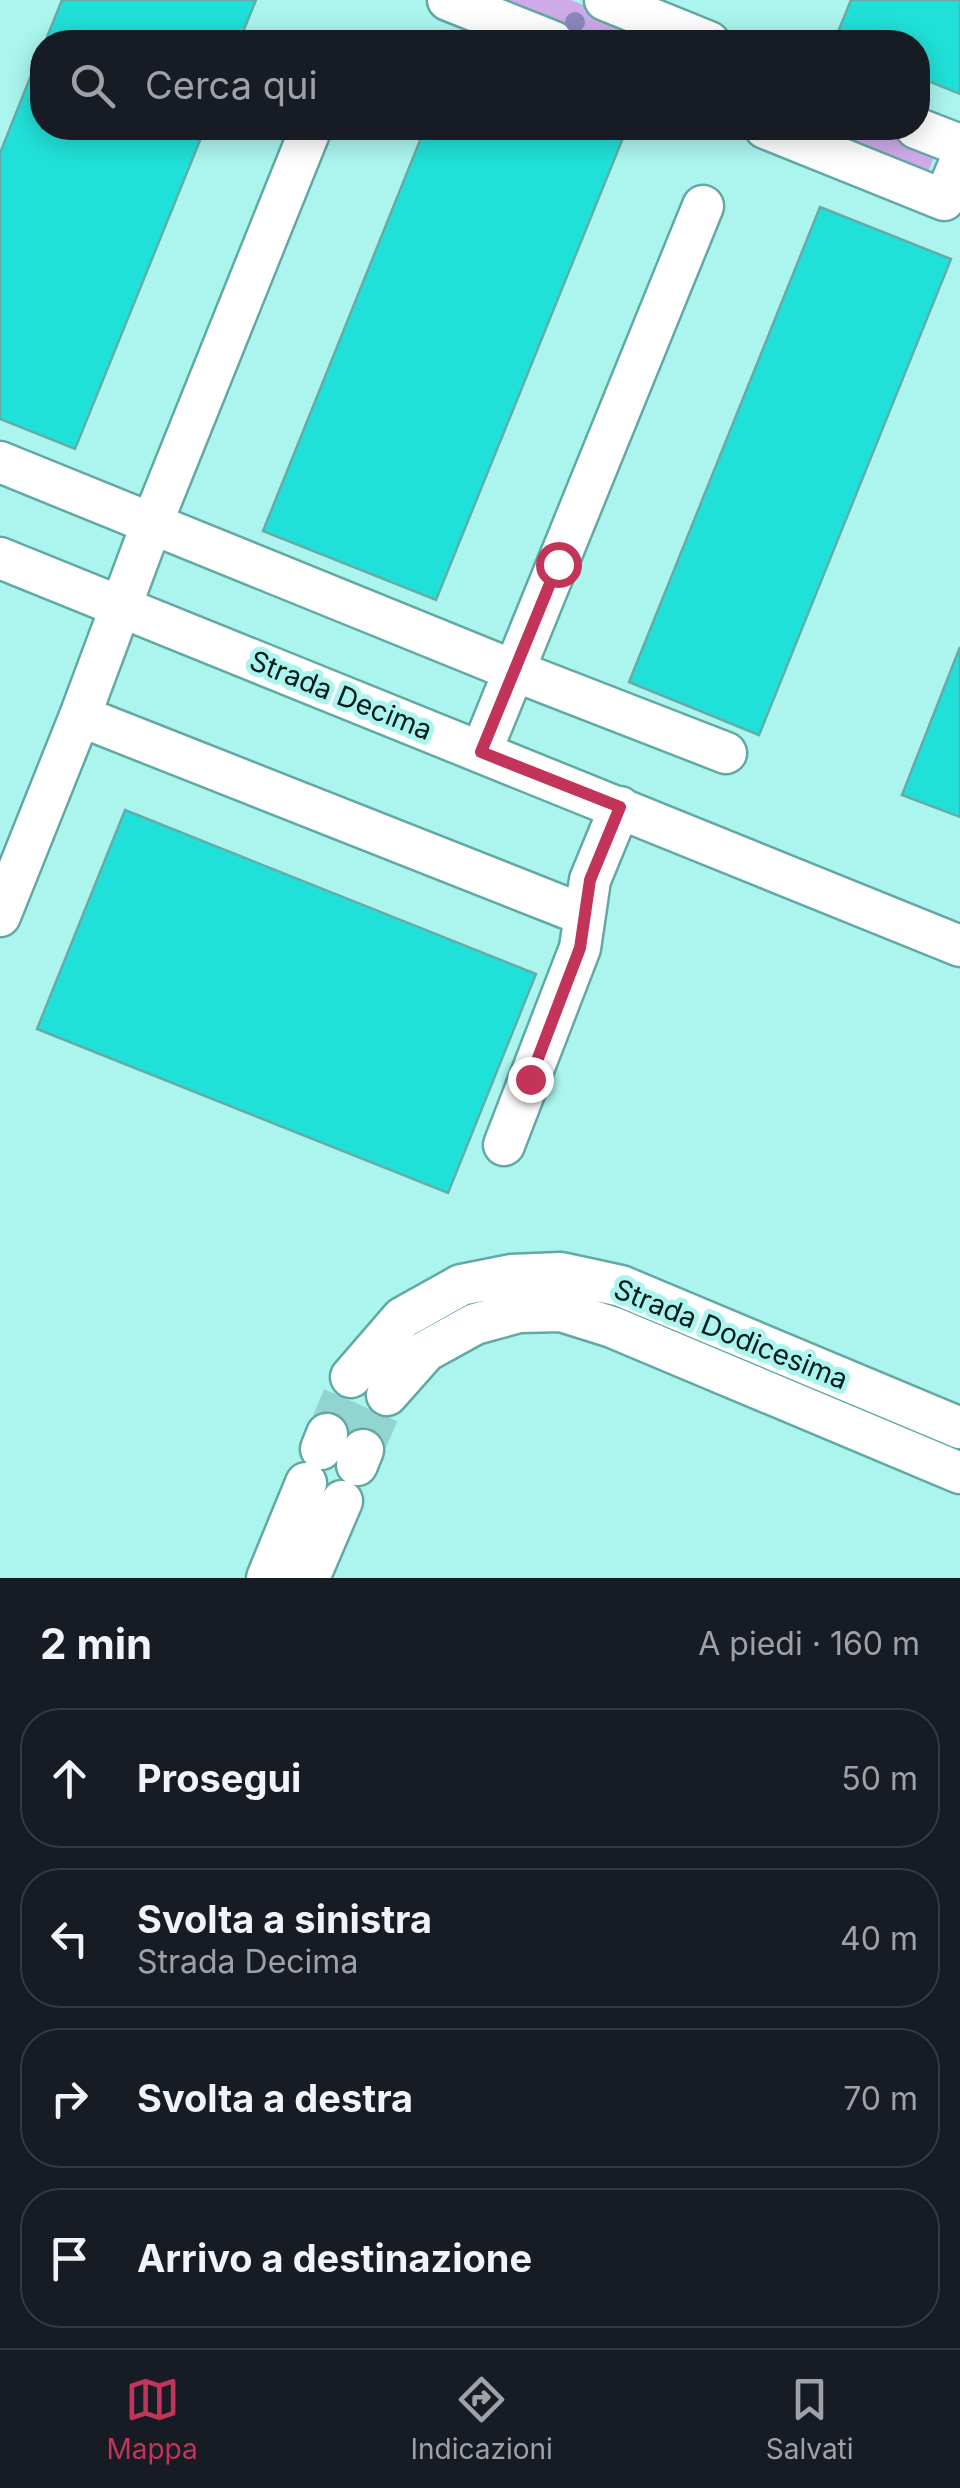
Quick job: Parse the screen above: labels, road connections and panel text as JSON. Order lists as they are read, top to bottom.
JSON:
{
  "streets": {
    "street": ["Strada Decima", "Strada Dodicesima"]
  },
  "page": {
    "search": "Cerca qui",
    "heading": ["2 min", "A piedi · 160 m"],
    "list": [
      ["Prosegui", "50 m"],
      ["Svolta a sinistra", "Strada Decima", "40 m"],
      ["Svolta a destra", "70 m"],
      "Arrivo a destinazione"
    ],
    "nav": ["Mappa", "Indicazioni", "Salvati"]
  }
}
